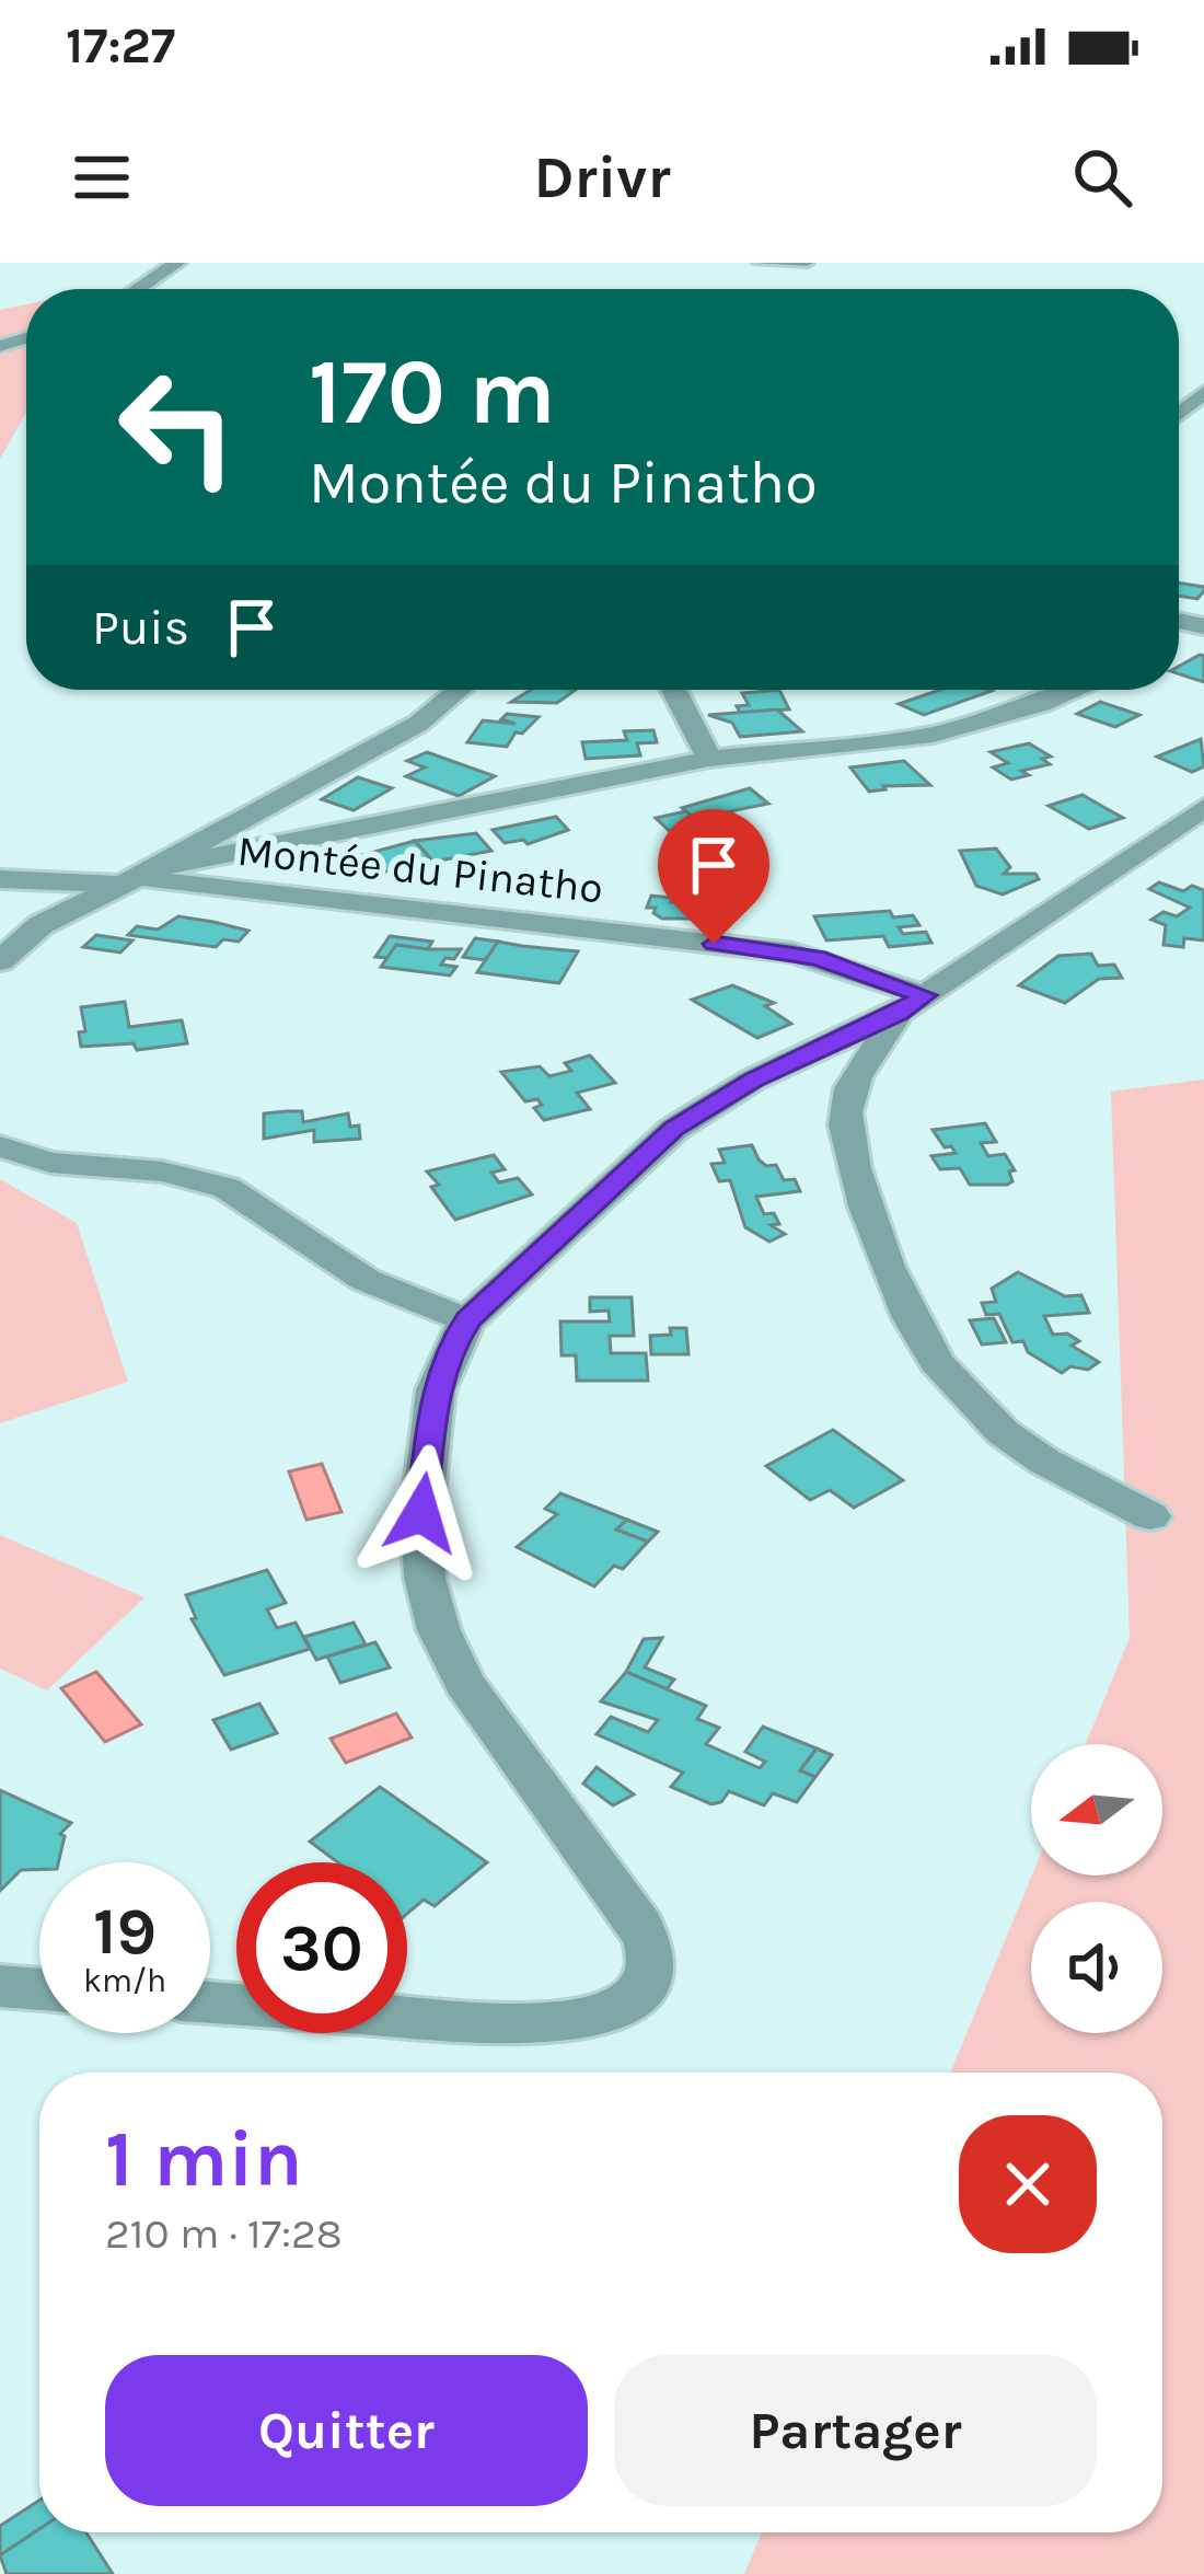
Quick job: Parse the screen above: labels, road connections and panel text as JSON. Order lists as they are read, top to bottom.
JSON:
{
  "streets": {
    "street": ["Montée du Pinatho"]
  },
  "north": "left",
  "page": {
    "status": "17:27",
    "header": "Drivr",
    "turn": ["170 m", "Montée du Pinatho"],
    "then": "Puis",
    "speed": "19 km/h",
    "limit": "30",
    "heading": ["1 min", "210 m · 17:28"],
    "buttons": ["Quitter", "Partager"]
  }
}
